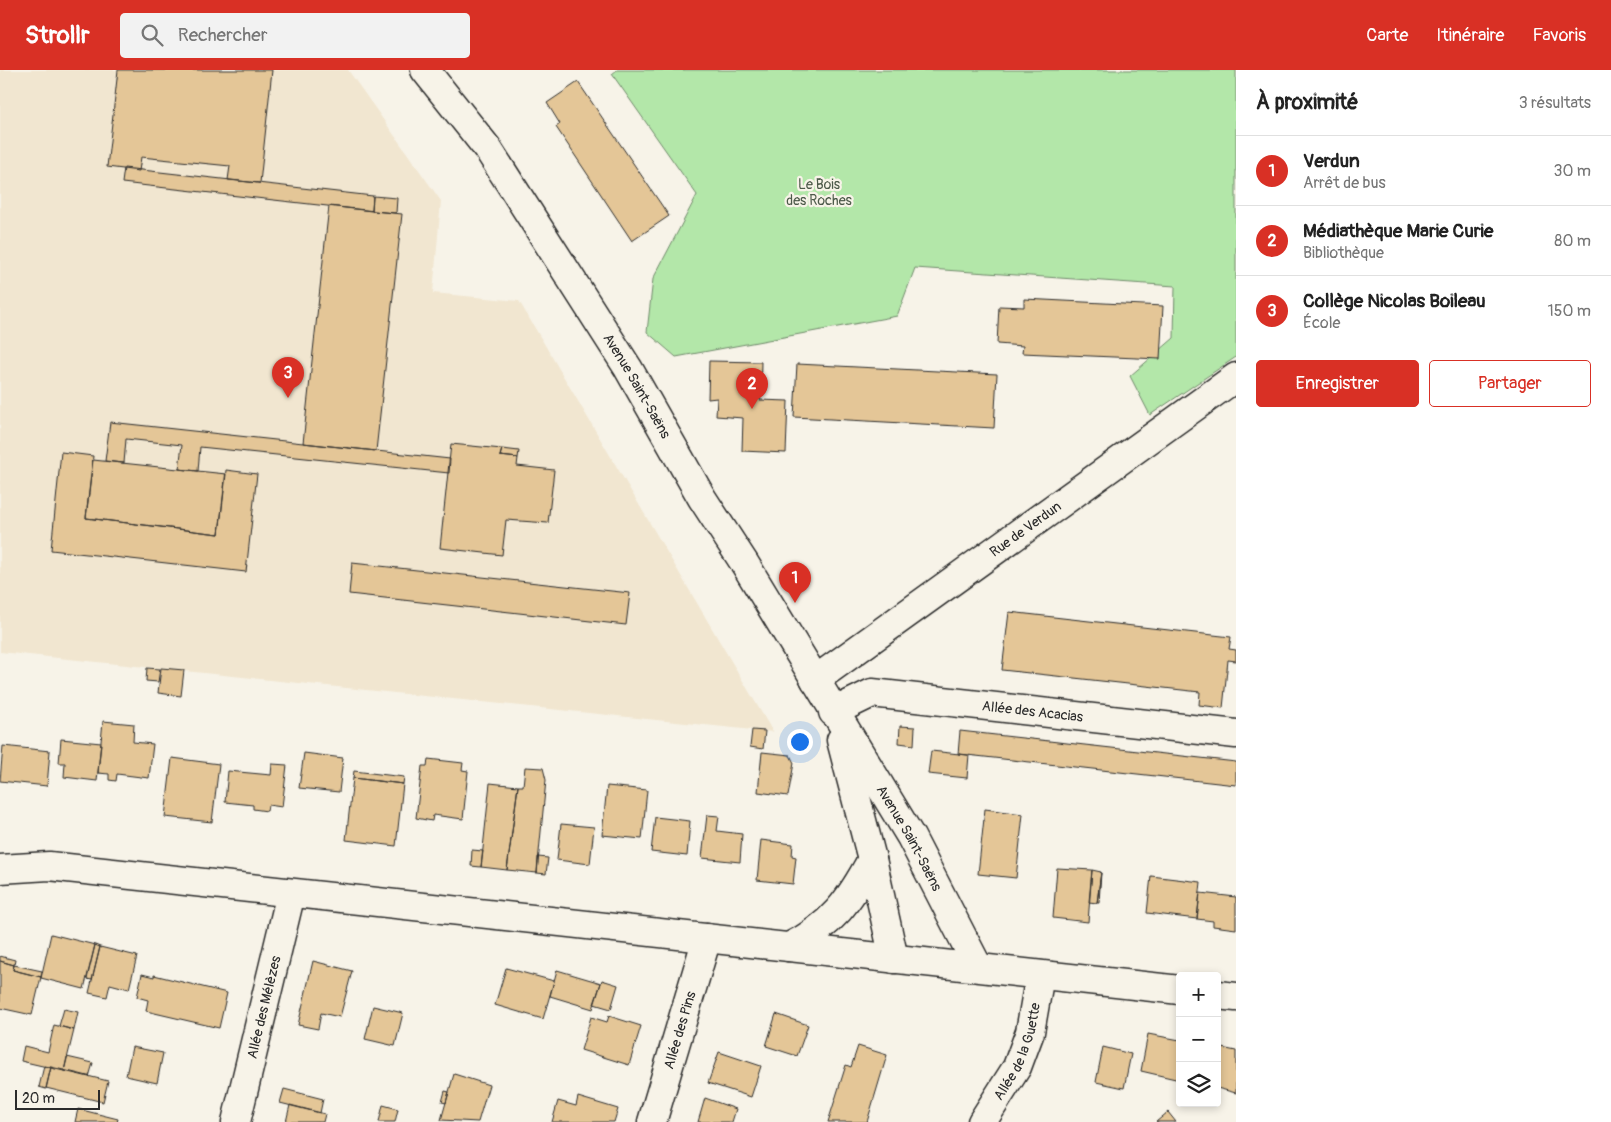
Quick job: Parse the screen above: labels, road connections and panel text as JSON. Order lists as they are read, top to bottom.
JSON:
{
  "streets": {
    "street": [
      "Avenue Saint-Saëns",
      "Rue de Verdun",
      "Allée des Acacias",
      "Allée des Mélèzes",
      "Allée des Pins",
      "Allée de la Guette"
    ]
  },
  "crossings": [
    ["Avenue Saint-Saëns", "Rue de Verdun"],
    ["Avenue Saint-Saëns", "Allée des Acacias"]
  ],
  "parks": ["Le Bois des Roches"],
  "scale_bar": "20 m",
  "page": {
    "header": "Strollr",
    "search": "Rechercher",
    "nav": ["Carte", "Itinéraire", "Favoris"],
    "heading": ["À proximité", "3 résultats"],
    "list": [
      {
        "mark": "1",
        "name": "Verdun",
        "note": "Arrêt de bus",
        "value": "30 m"
      },
      {
        "mark": "2",
        "name": "Médiathèque Marie Curie",
        "note": "Bibliothèque",
        "value": "80 m"
      },
      {
        "mark": "3",
        "name": "Collège Nicolas Boileau",
        "note": "École",
        "value": "150 m"
      }
    ],
    "buttons": ["Enregistrer", "Partager"],
    "pins": ["3", "2", "1"],
    "map_buttons": ["+", "−"],
    "scale": "20 m"
  }
}
